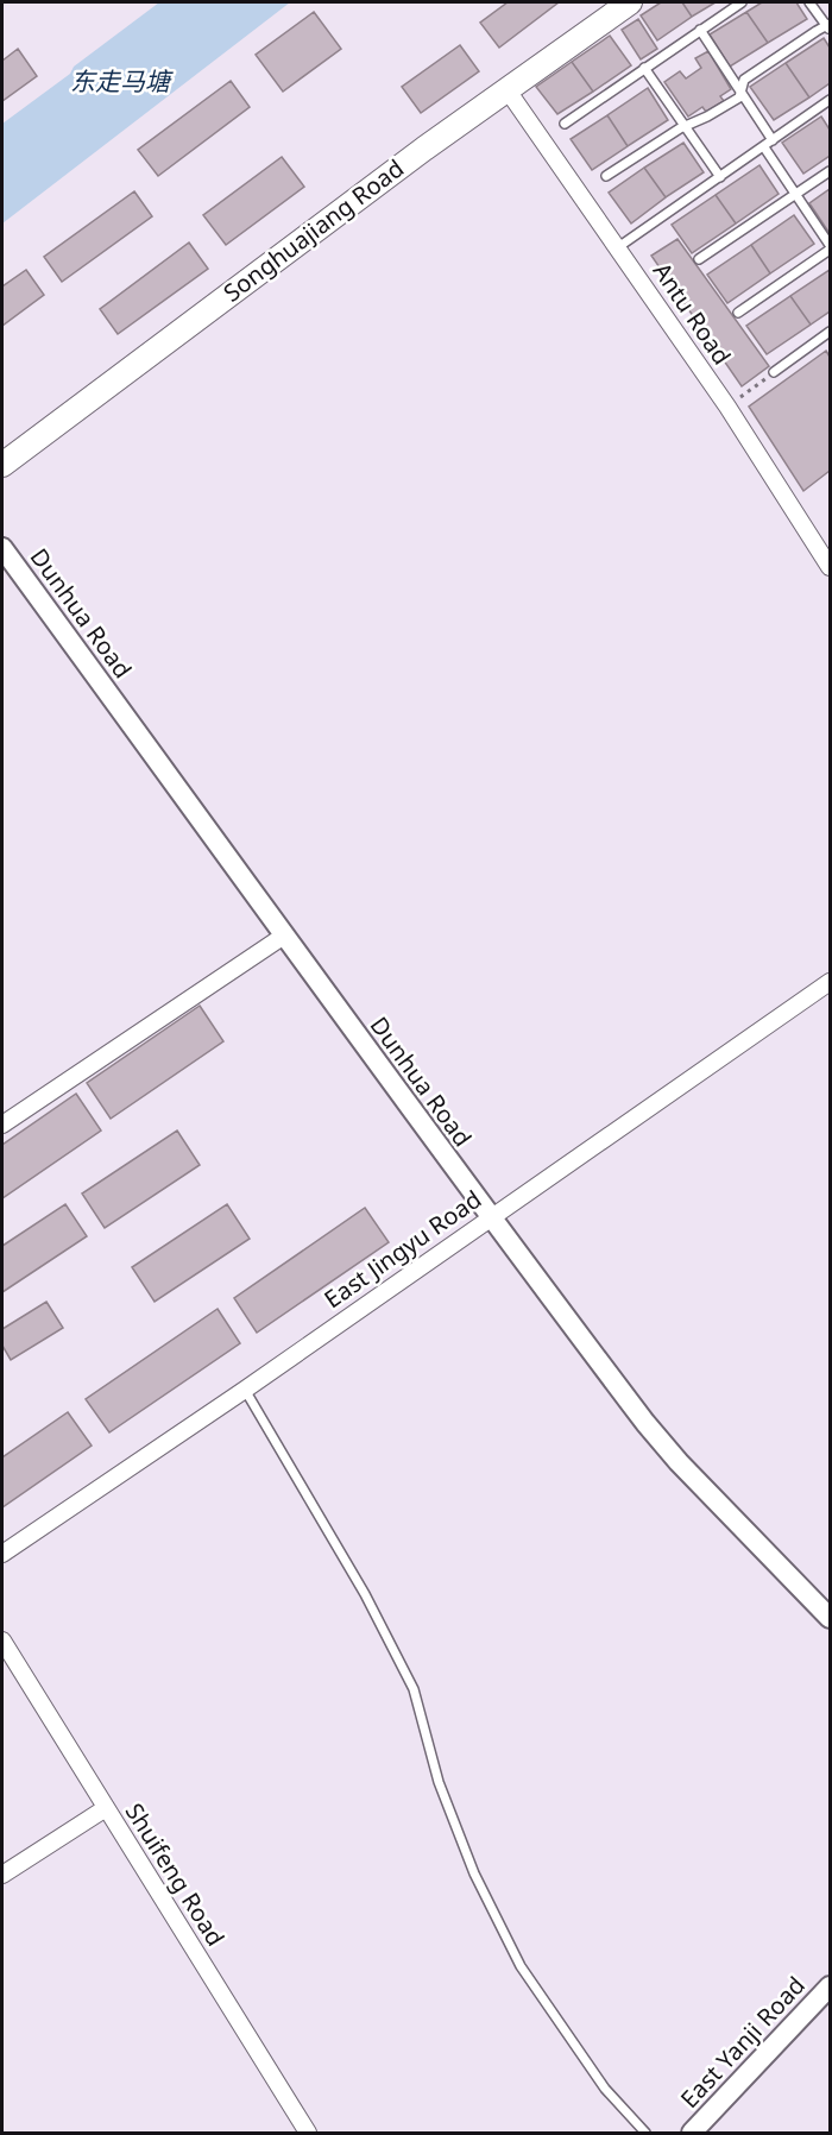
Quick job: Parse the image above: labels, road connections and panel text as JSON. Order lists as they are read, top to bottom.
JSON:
{
  "streets": {
    "main road": ["Songhuajiang Road"],
    "street": [
      "Antu Road",
      "Dunhua Road",
      "East Jingyu Road",
      "Shuifeng Road",
      "East Yanji Road"
    ]
  },
  "crossings": [
    ["Songhuajiang Road", "Antu Road"],
    ["Dunhua Road", "East Jingyu Road"]
  ],
  "water": ["东走马塘"]
}
